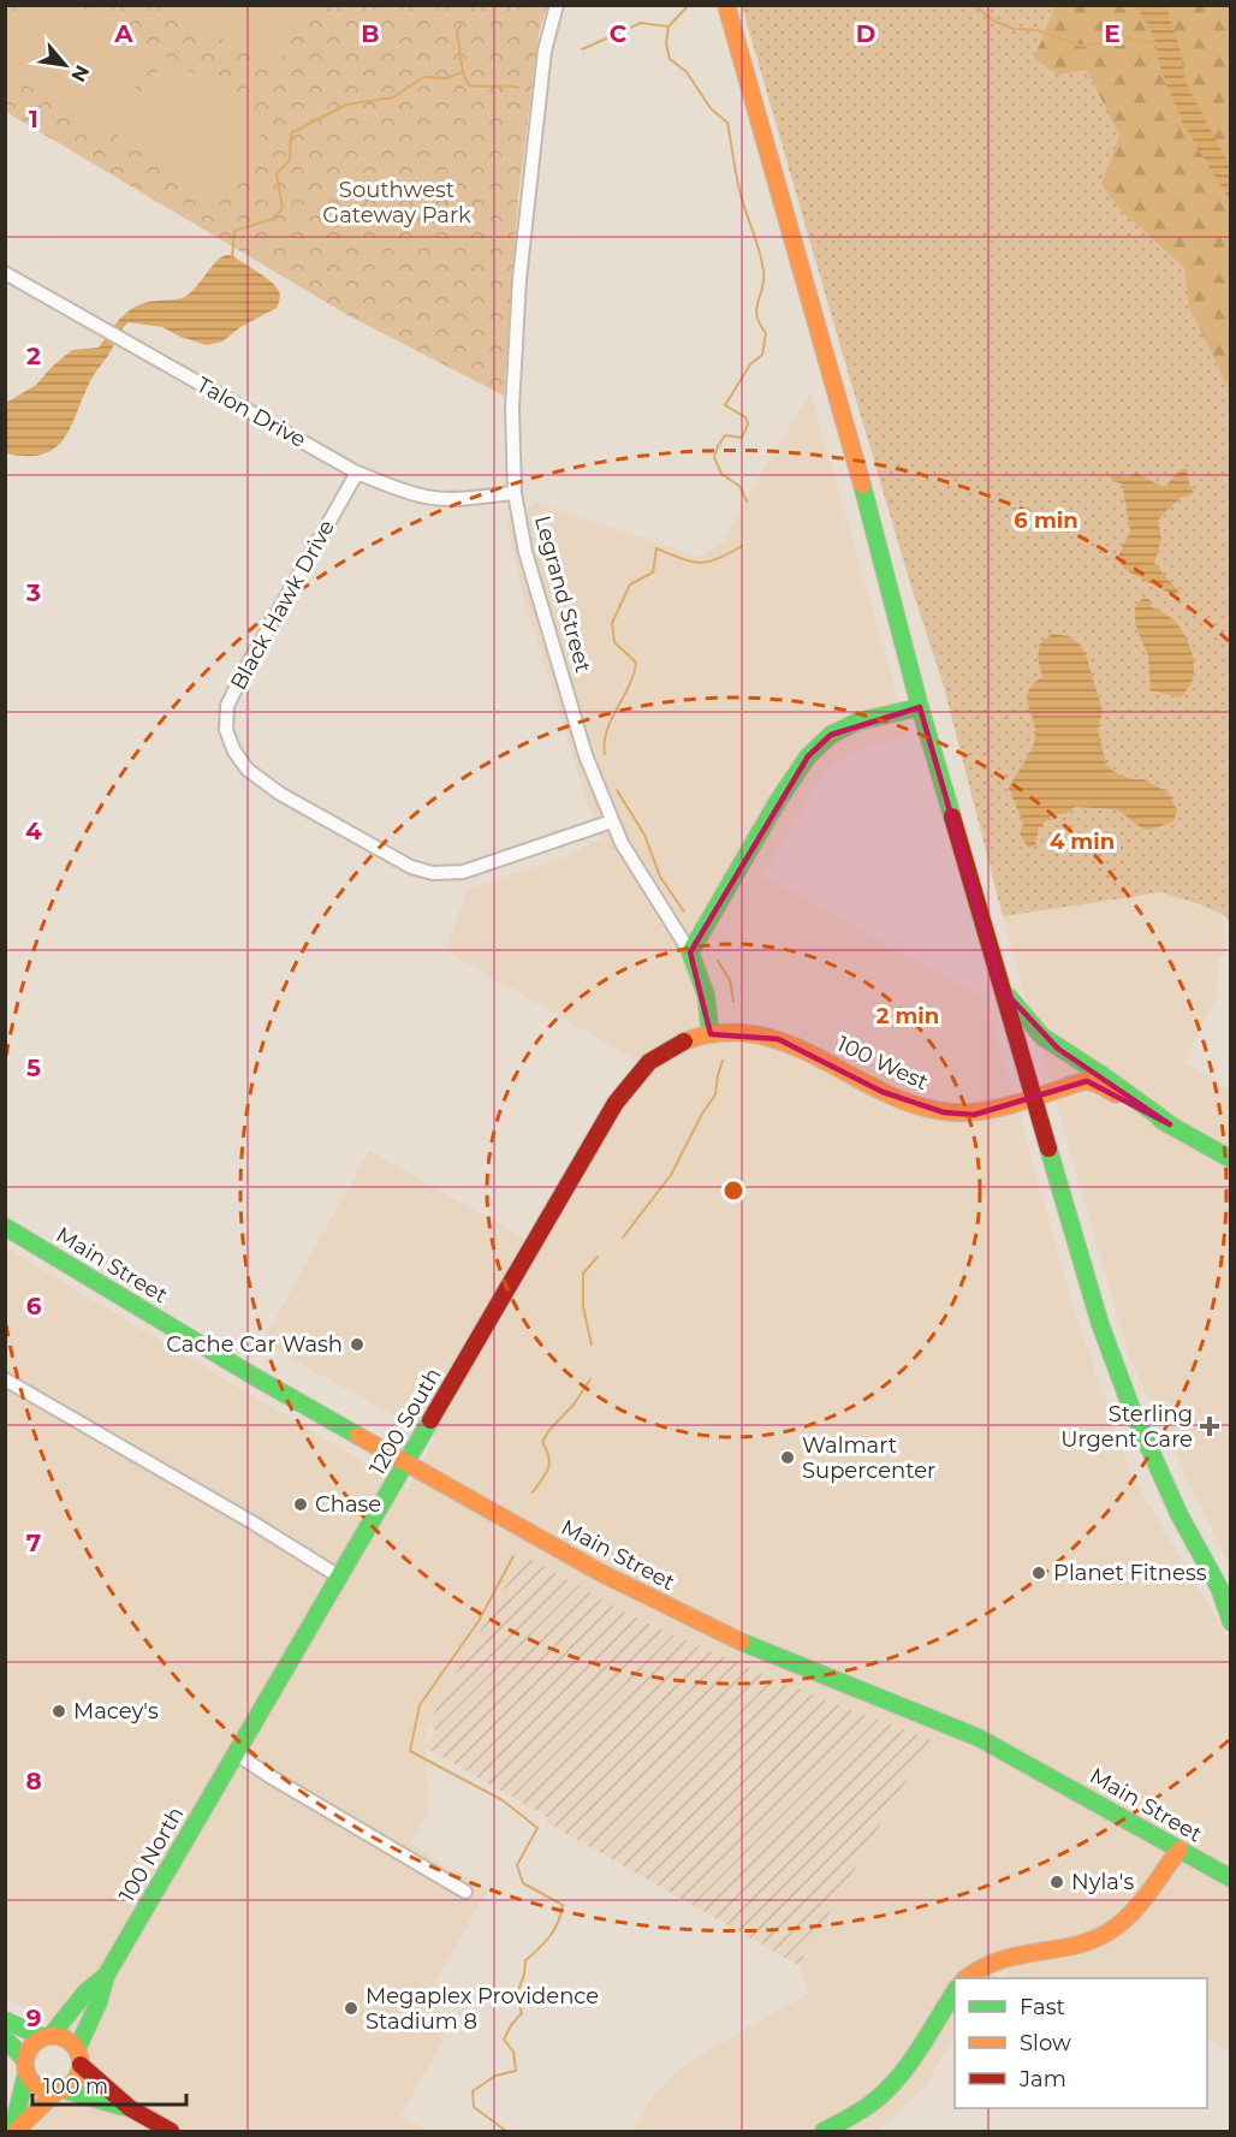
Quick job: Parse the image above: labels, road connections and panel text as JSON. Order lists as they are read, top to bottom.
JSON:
{
  "streets": {
    "main road": [
      "Legrand Street",
      "100 West",
      "Main Street",
      "1200 South",
      "100 North"
    ],
    "street": ["Talon Drive", "Black Hawk Drive"]
  },
  "crossings": [
    ["Talon Drive", "Legrand Street"],
    ["Talon Drive", "Black Hawk Drive"],
    ["Legrand Street", "Black Hawk Drive"],
    ["Legrand Street", "100 West"],
    ["100 West", "1200 South"],
    ["Main Street", "1200 South"],
    ["1200 South", "100 North"]
  ],
  "parks": ["Southwest Gateway Park"],
  "places": {
    "other": [
      "Cache Car Wash",
      "Walmart Supercenter",
      "Chase",
      "Planet Fitness",
      "Macey's",
      "Nyla's",
      "Megaplex Providence Stadium 8"
    ],
    "health": ["Sterling Urgent Care"]
  },
  "legend": ["Fast", "Slow", "Jam"],
  "scale_bar": "100 m",
  "north": "bottom right",
  "grid": {
    "columns": [
      "A",
      "B",
      "C",
      "D",
      "E"
    ],
    "rows": [
      "1",
      "2",
      "3",
      "4",
      "5",
      "6",
      "7",
      "8",
      "9"
    ]
  },
  "rings": ["6 min", "4 min", "2 min"]
}
